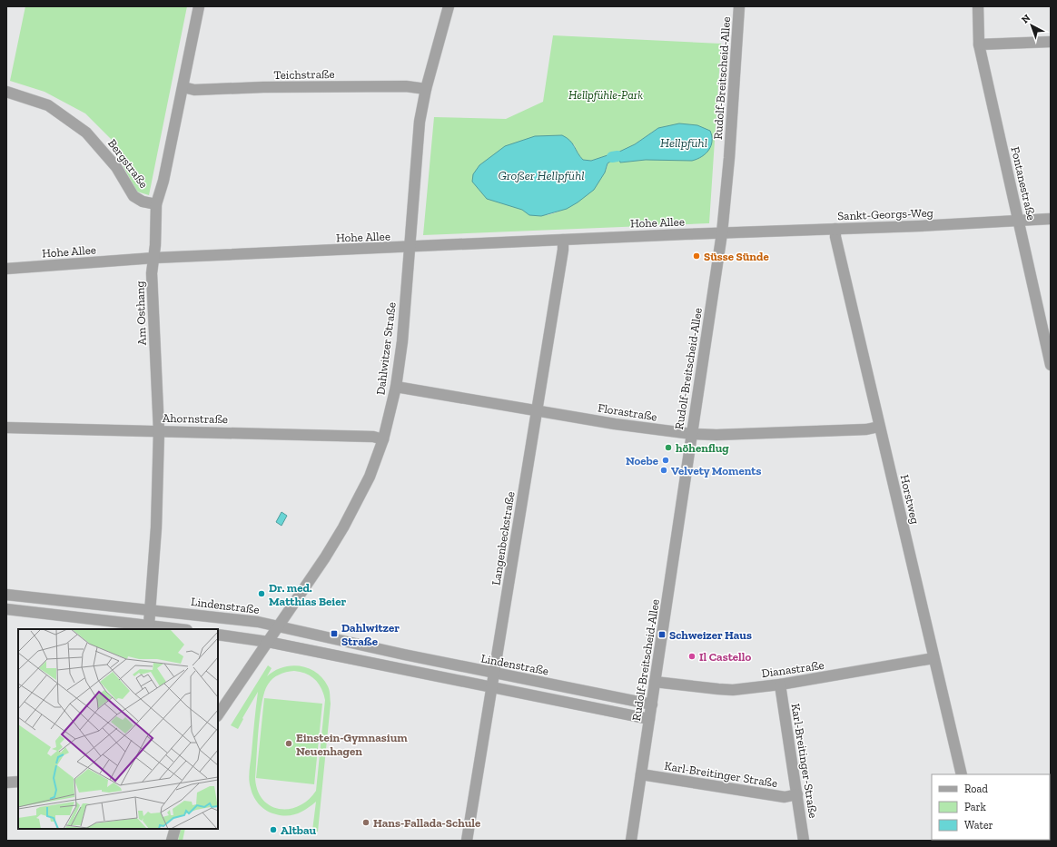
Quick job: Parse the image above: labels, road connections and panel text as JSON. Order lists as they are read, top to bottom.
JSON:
{
  "streets": {
    "street": [
      "Teichstraße",
      "Rudolf-Breitscheid-Allee",
      "Bergstraße",
      "Fontanestraße",
      "Sankt-Georgs-Weg",
      "Hohe Allee",
      "Am Osthang",
      "Dahlwitzer Straße",
      "Florastraße",
      "Ahornstraße",
      "Horstweg",
      "Langenbeckstraße",
      "Lindenstraße",
      "Dianastraße",
      "Karl-Breitinger-Straße",
      "Karl-Breitinger Straße"
    ]
  },
  "crossings": [
    ["Teichstraße", "Am Osthang"],
    ["Teichstraße", "Dahlwitzer Straße"],
    ["Rudolf-Breitscheid-Allee", "Sankt-Georgs-Weg"],
    ["Rudolf-Breitscheid-Allee", "Hohe Allee"],
    ["Rudolf-Breitscheid-Allee", "Florastraße"],
    ["Rudolf-Breitscheid-Allee", "Lindenstraße"],
    ["Rudolf-Breitscheid-Allee", "Dianastraße"],
    ["Rudolf-Breitscheid-Allee", "Karl-Breitinger Straße"],
    ["Bergstraße", "Am Osthang"],
    ["Fontanestraße", "Sankt-Georgs-Weg"],
    ["Sankt-Georgs-Weg", "Hohe Allee"],
    ["Sankt-Georgs-Weg", "Horstweg"],
    ["Hohe Allee", "Am Osthang"],
    ["Hohe Allee", "Dahlwitzer Straße"],
    ["Hohe Allee", "Langenbeckstraße"],
    ["Am Osthang", "Ahornstraße"],
    ["Am Osthang", "Lindenstraße"],
    ["Dahlwitzer Straße", "Florastraße"],
    ["Dahlwitzer Straße", "Ahornstraße"],
    ["Dahlwitzer Straße", "Lindenstraße"],
    ["Florastraße", "Horstweg"],
    ["Florastraße", "Langenbeckstraße"],
    ["Horstweg", "Dianastraße"],
    ["Langenbeckstraße", "Lindenstraße"],
    ["Dianastraße", "Karl-Breitinger-Straße"],
    ["Karl-Breitinger-Straße", "Karl-Breitinger Straße"]
  ],
  "water": ["Hellpfühl", "Großer Hellpfühl"],
  "parks": ["Hellpfühle-Park"],
  "places": {
    "other": [
      "Süsse Sünde",
      "höhenflug",
      "Noebe",
      "Velvety Moments",
      "Dr. med. Matthias Beier",
      "Il Castello",
      "Einstein-Gymnasium Neuenhagen",
      "Hans-Fallada-Schule",
      "Altbau"
    ],
    "transit": ["Dahlwitzer Straße", "Schweizer Haus"]
  },
  "legend": ["Road", "Park", "Water"],
  "north": "top left"
}
